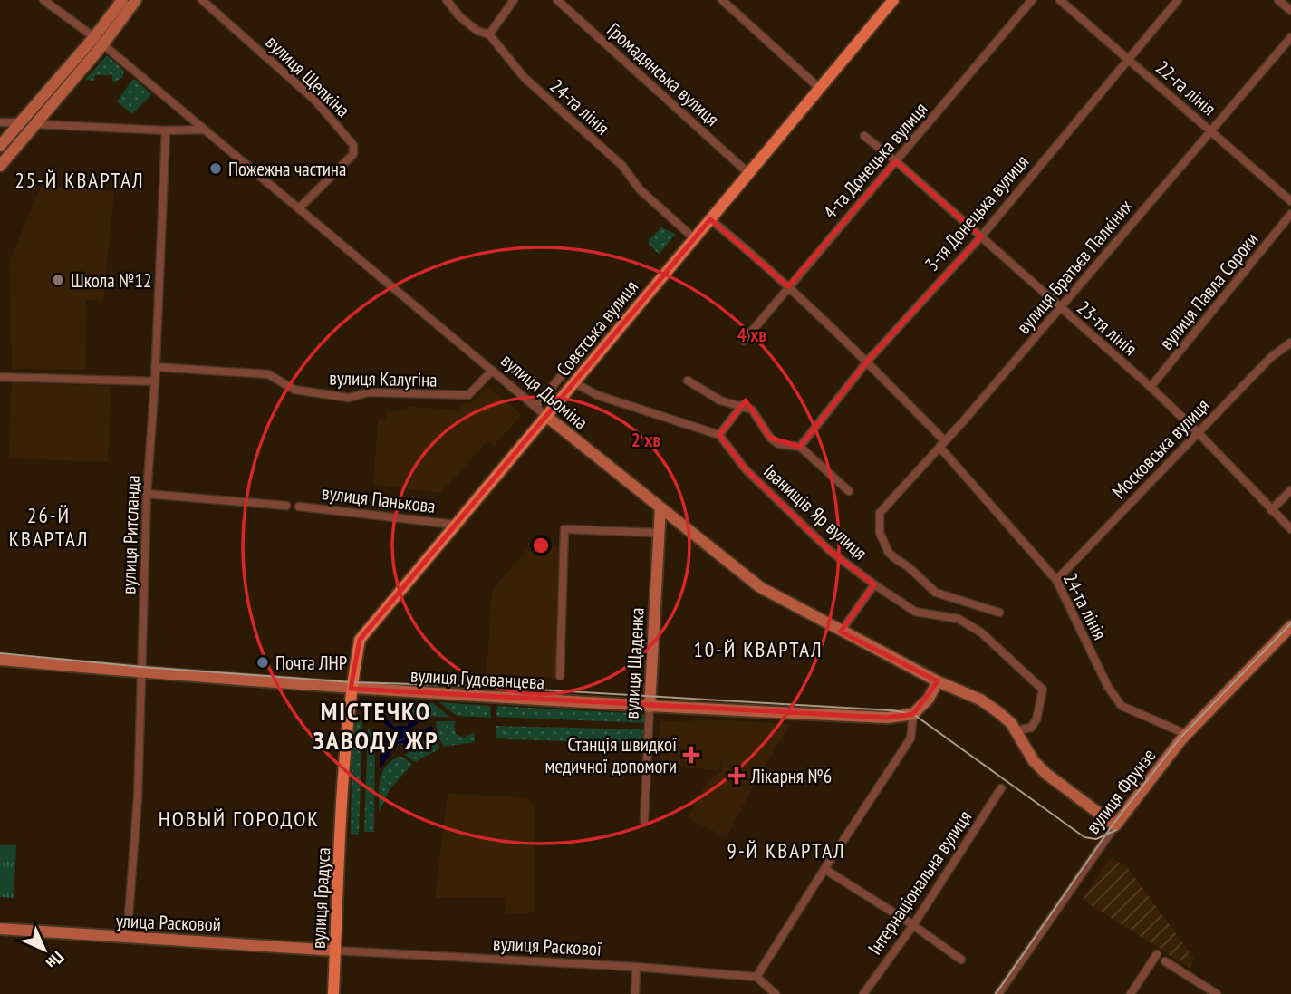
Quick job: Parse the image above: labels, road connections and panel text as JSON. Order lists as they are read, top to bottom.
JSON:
{
  "streets": {
    "main road": ["Совєтська вулиця", "вулиця Градуса"],
    "street": [
      "Громадянська вулиця",
      "вулиця Щепкіна",
      "22-га лінія",
      "24-та лінія",
      "4-та Донецька вулиця",
      "3-тя Донецька вулиця",
      "вулиця Братьєв Палкіних",
      "вулиця Павла Сороки",
      "23-тя лінія",
      "вулиця Калугіна",
      "вулиця Дьоміна",
      "Московська вулиця",
      "вулиця Панькова",
      "Іванищів Яр вулиця",
      "вулиця Ритсланда",
      "вулиця Щаденка",
      "вулиця Гудованцева",
      "вулиця Фрунзе",
      "Інтернаціональна вулиця",
      "улица Расковой",
      "вулиця Раскової"
    ]
  },
  "crossings": [
    ["Громадянська вулиця", "Совєтська вулиця"],
    ["вулиця Щепкіна", "вулиця Дьоміна"],
    ["22-га лінія", "3-тя Донецька вулиця"],
    ["22-га лінія", "вулиця Братьєв Палкіних"],
    ["24-та лінія", "4-та Донецька вулиця"],
    ["24-та лінія", "3-тя Донецька вулиця"],
    ["24-та лінія", "вулиця Братьєв Палкіних"],
    ["24-та лінія", "Совєтська вулиця"],
    ["24-та лінія", "Московська вулиця"],
    ["24-та лінія", "вулиця Фрунзе"],
    ["4-та Донецька вулиця", "23-тя лінія"],
    ["3-тя Донецька вулиця", "23-тя лінія"],
    ["вулиця Братьєв Палкіних", "23-тя лінія"],
    ["вулиця Павла Сороки", "23-тя лінія"],
    ["Совєтська вулиця", "вулиця Дьоміна"],
    ["Совєтська вулиця", "вулиця Панькова"],
    ["Совєтська вулиця", "вулиця Гудованцева"],
    ["Совєтська вулиця", "вулиця Градуса"],
    ["23-тя лінія", "Московська вулиця"],
    ["вулиця Калугіна", "вулиця Дьоміна"],
    ["вулиця Калугіна", "вулиця Ритсланда"],
    ["вулиця Дьоміна", "Іванищів Яр вулиця"],
    ["вулиця Дьоміна", "вулиця Щаденка"],
    ["вулиця Дьоміна", "вулиця Фрунзе"],
    ["вулиця Ритсланда", "вулиця Гудованцева"],
    ["вулиця Ритсланда", "улица Расковой"],
    ["вулиця Щаденка", "вулиця Гудованцева"],
    ["вулиця Гудованцева", "вулиця Градуса"],
    ["вулиця Градуса", "улица Расковой"],
    ["вулиця Градуса", "вулиця Раскової"],
    ["улица Расковой", "вулиця Раскової"]
  ],
  "districts": [
    "25-Й КВАРТАЛ",
    "26-Й КВАРТАЛ",
    "10-Й КВАРТАЛ",
    "МІСТЕЧКО ЗАВОДУ ЖР",
    "НОВЫЙ ГОРОДОК",
    "9-Й КВАРТАЛ"
  ],
  "places": {
    "other": ["Пожежна частина", "Школа №12", "Почта ЛНР"],
    "health": ["Станція швидкої медичної допомоги", "Лікарня №6"]
  },
  "north": "bottom right",
  "rings": ["4 хв", "2 хв"]
}
